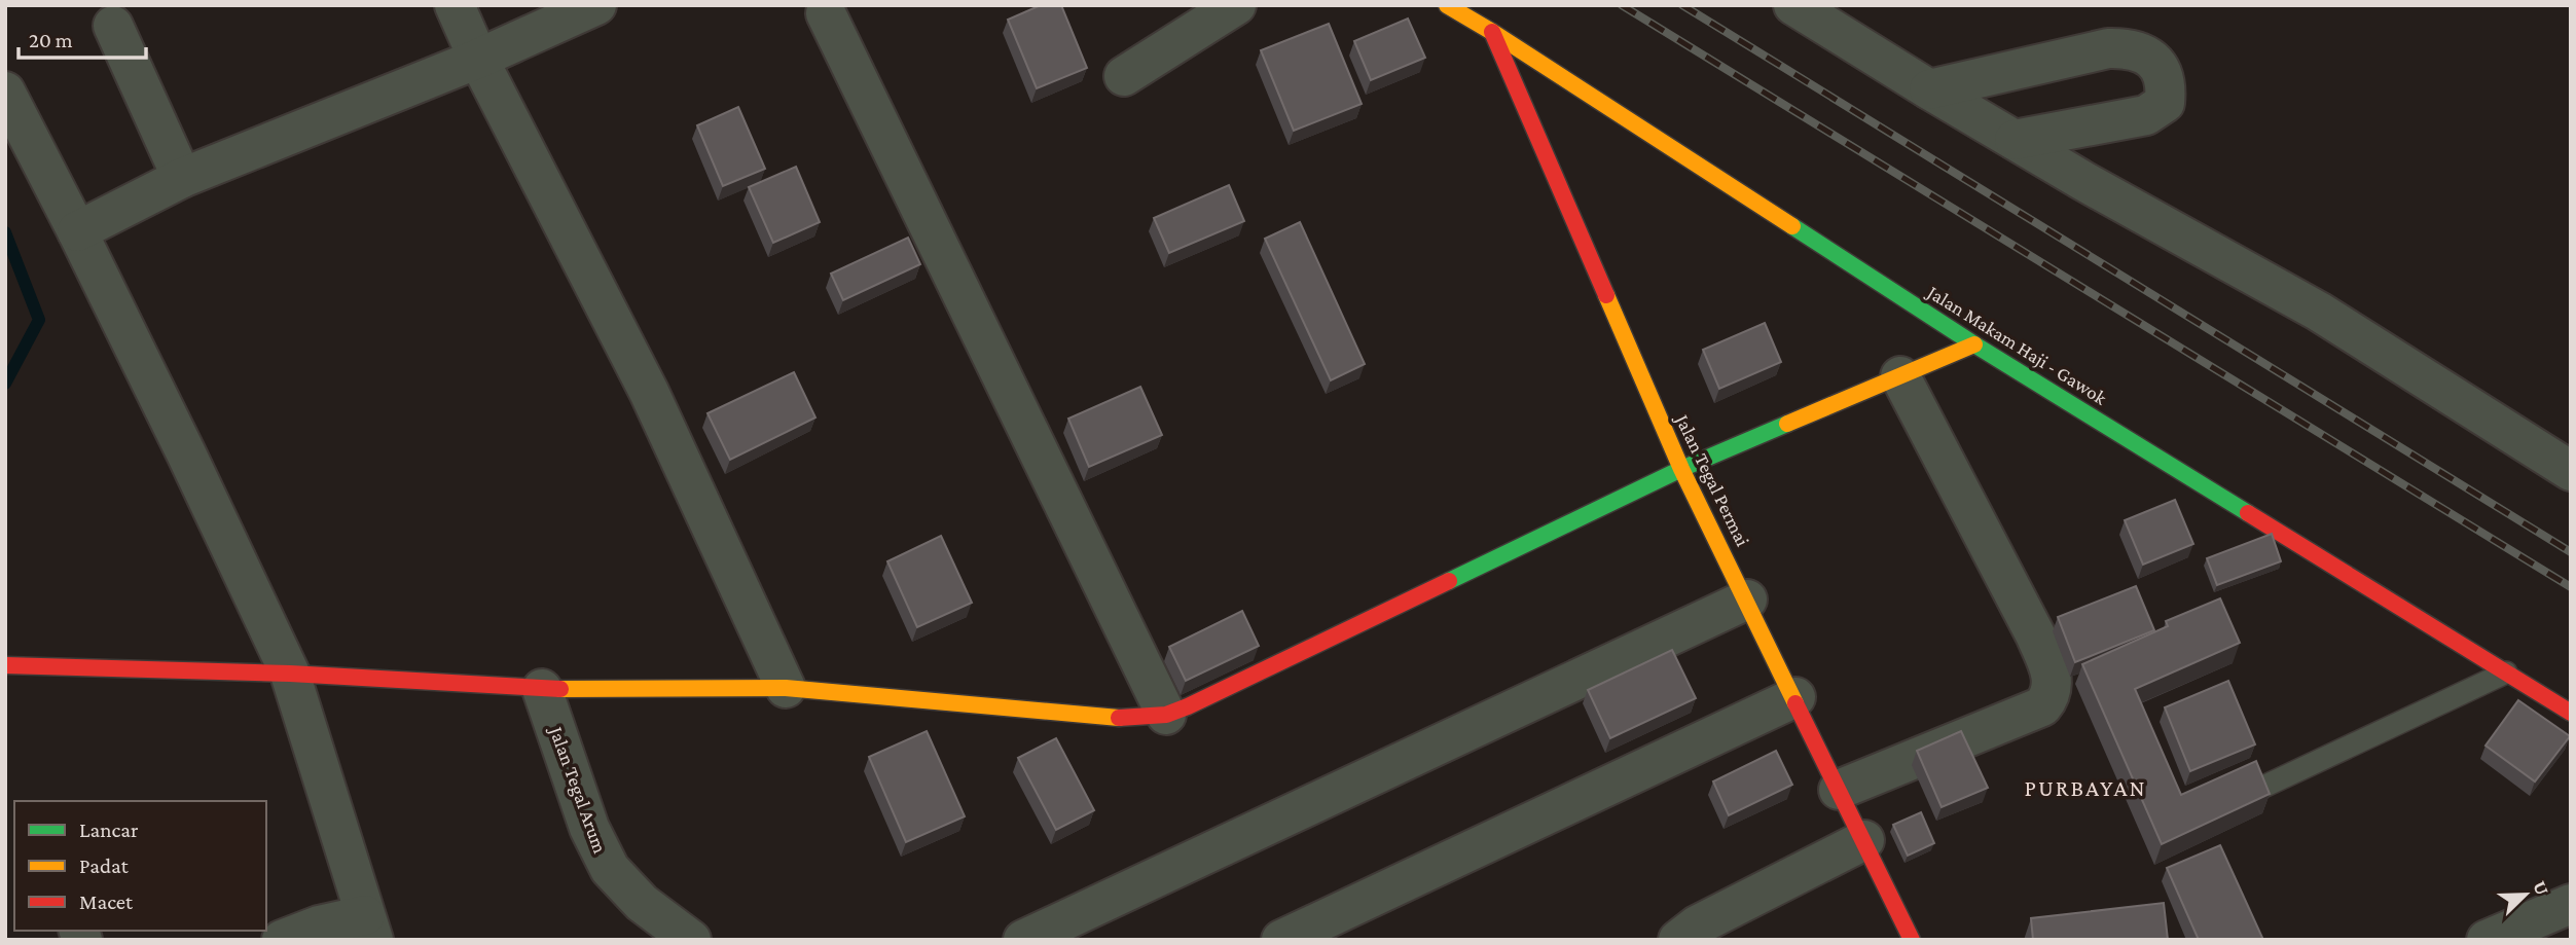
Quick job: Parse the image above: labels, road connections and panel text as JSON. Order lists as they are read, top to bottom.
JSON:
{
  "streets": {
    "street": ["Jalan Makam Haji - Gawok", "Jalan Tegal Permai", "Jalan Tegal Arum"]
  },
  "crossings": [
    ["Jalan Makam Haji - Gawok", "Jalan Tegal Permai"]
  ],
  "districts": ["PURBAYAN"],
  "legend": ["Lancar", "Padat", "Macet"],
  "scale_bar": "20 m",
  "north": "top right"
}
